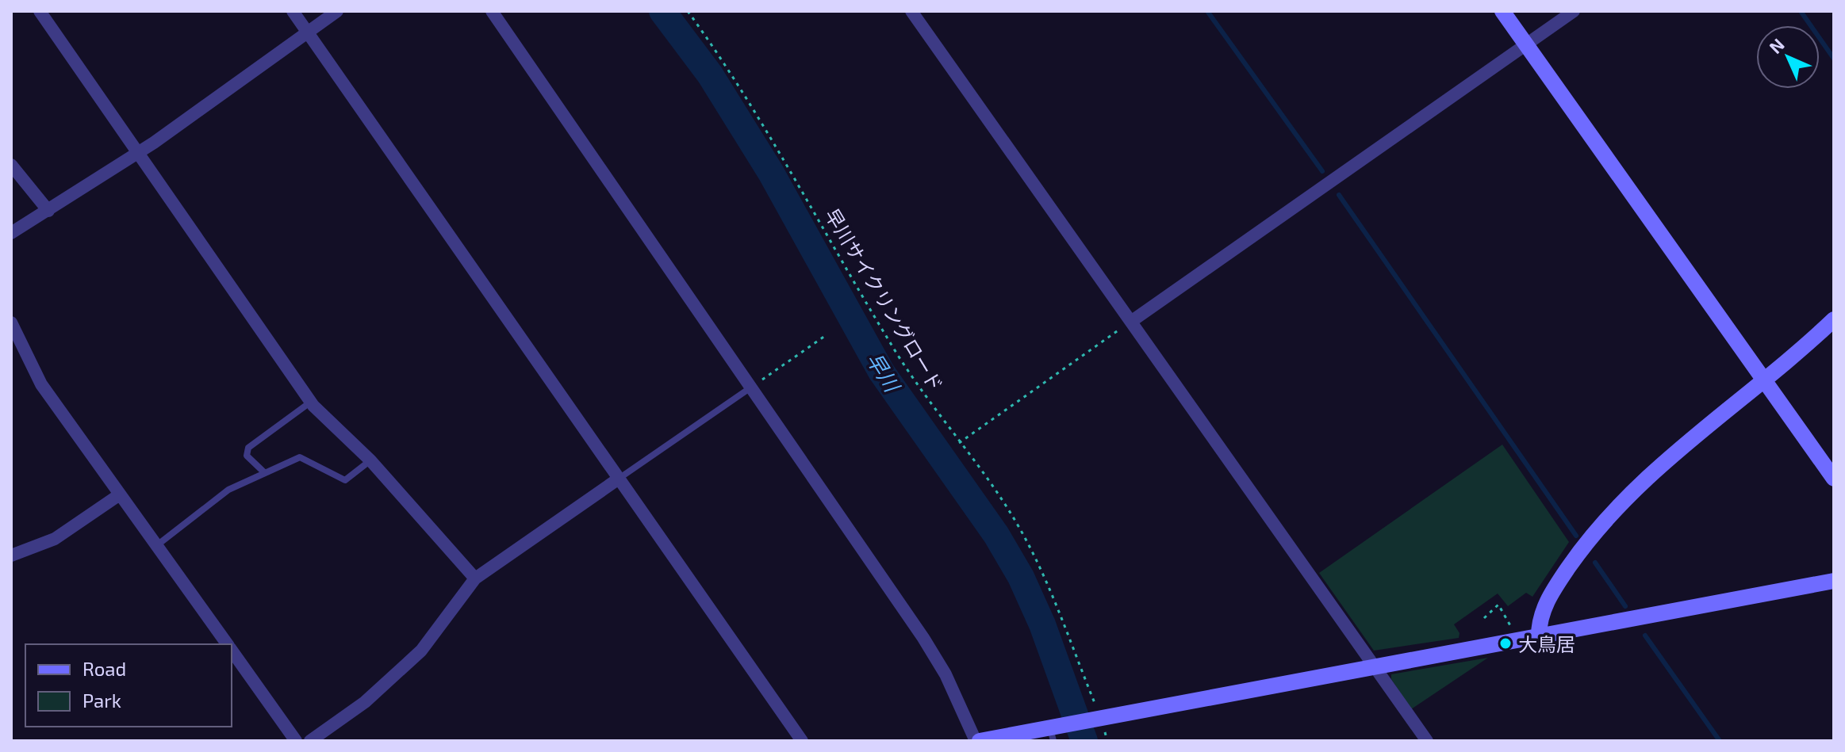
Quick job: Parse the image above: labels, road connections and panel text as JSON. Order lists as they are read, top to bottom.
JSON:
{
  "streets": {
    "path": ["早川サイクリングロード"]
  },
  "water": ["早川"],
  "places": ["大鳥居"],
  "legend": ["Road", "Park"],
  "north": "top left"
}
